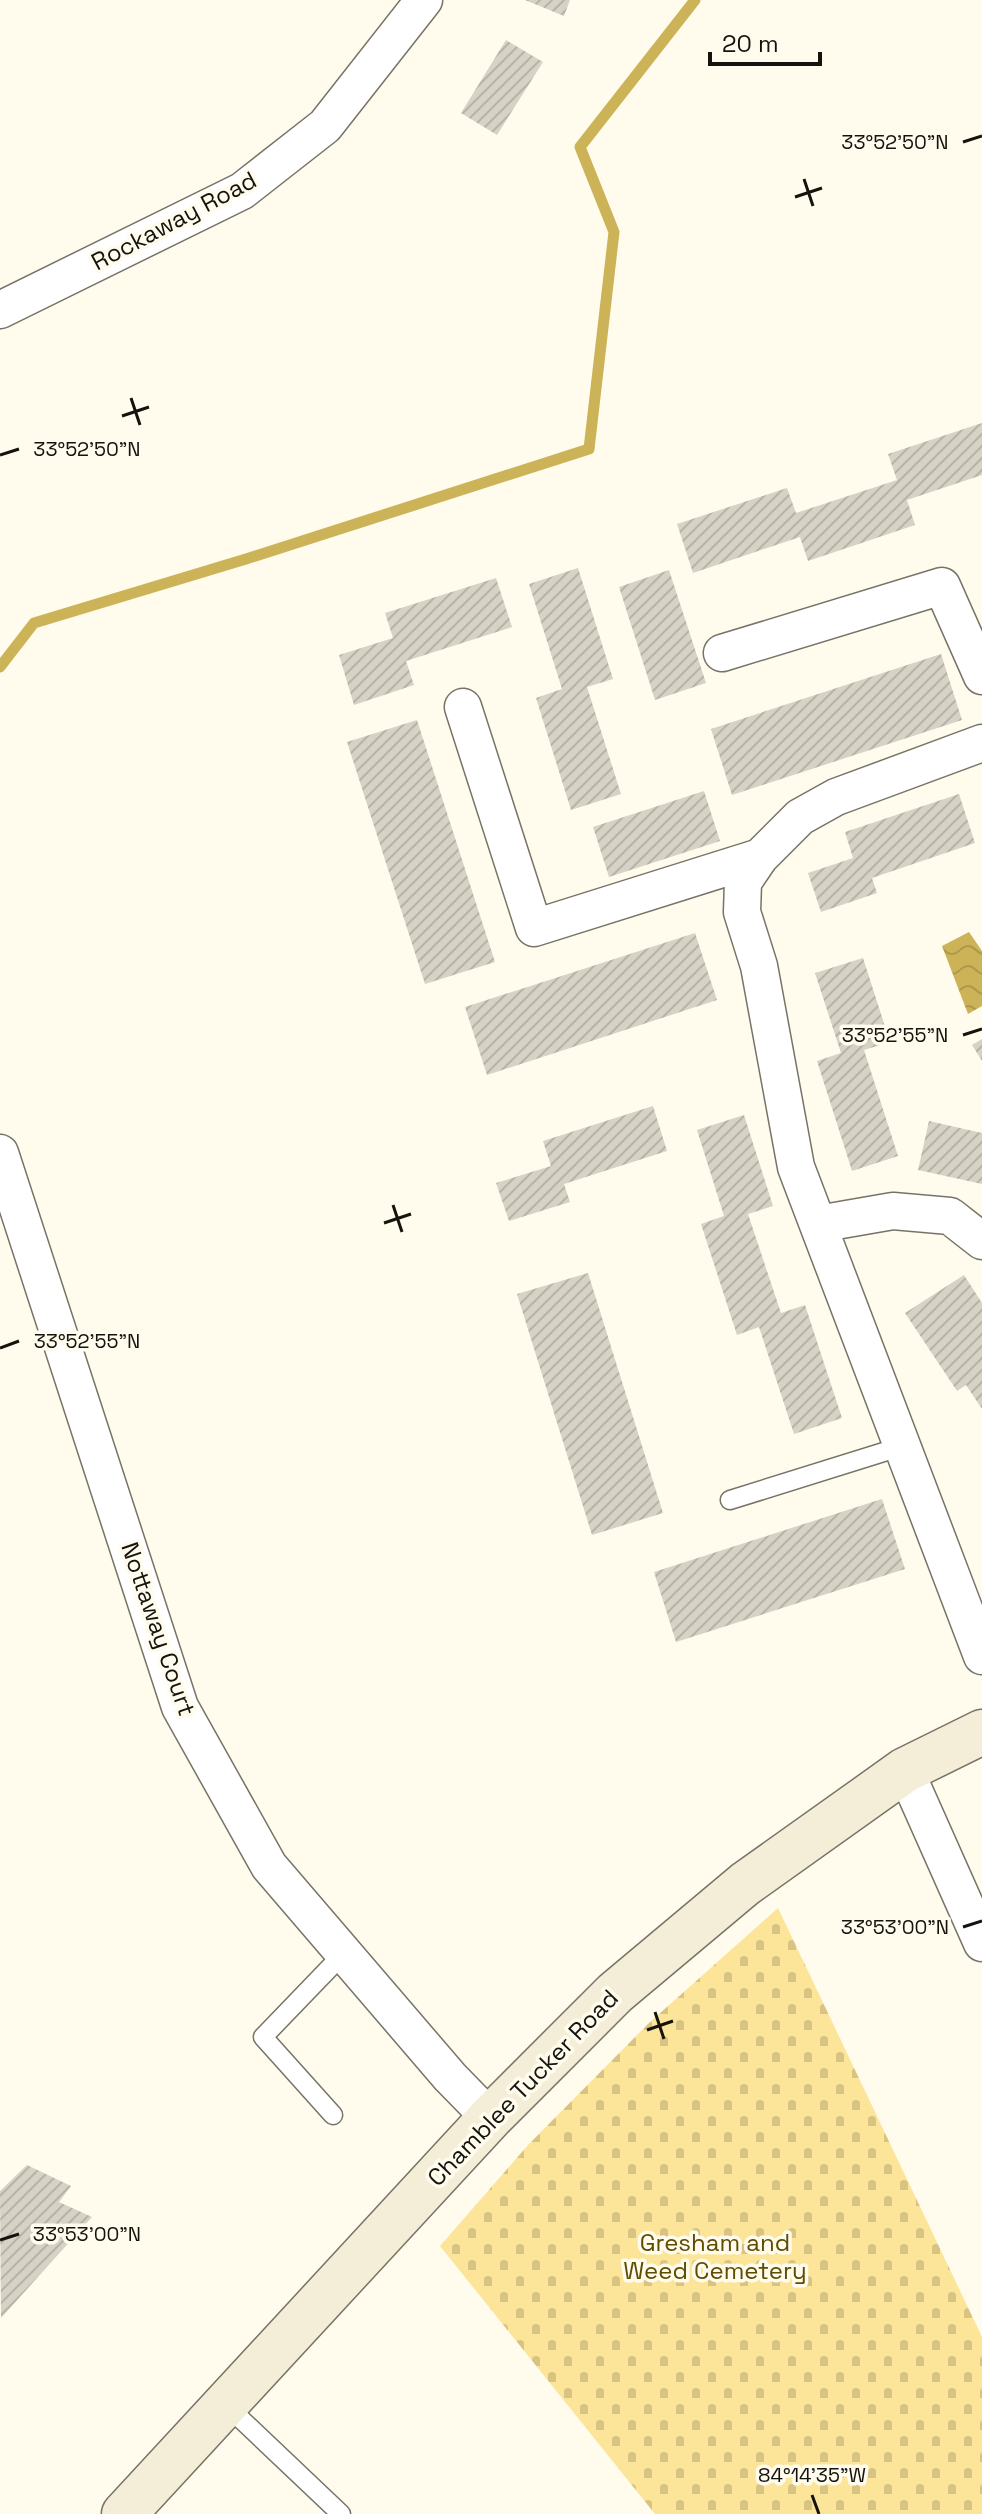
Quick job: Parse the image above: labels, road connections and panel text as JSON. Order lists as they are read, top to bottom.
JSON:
{
  "streets": {
    "main road": ["Chamblee Tucker Road"],
    "street": ["Rockaway Road", "Nottaway Court"]
  },
  "crossings": [
    ["Nottaway Court", "Chamblee Tucker Road"]
  ],
  "parks": ["Gresham and Weed Cemetery"],
  "scale_bar": "20 m",
  "coordinates": [
    "33°52'50\"N",
    "33°52'55\"N",
    "33°53'00\"N",
    "84°14'35\"W"
  ]
}
